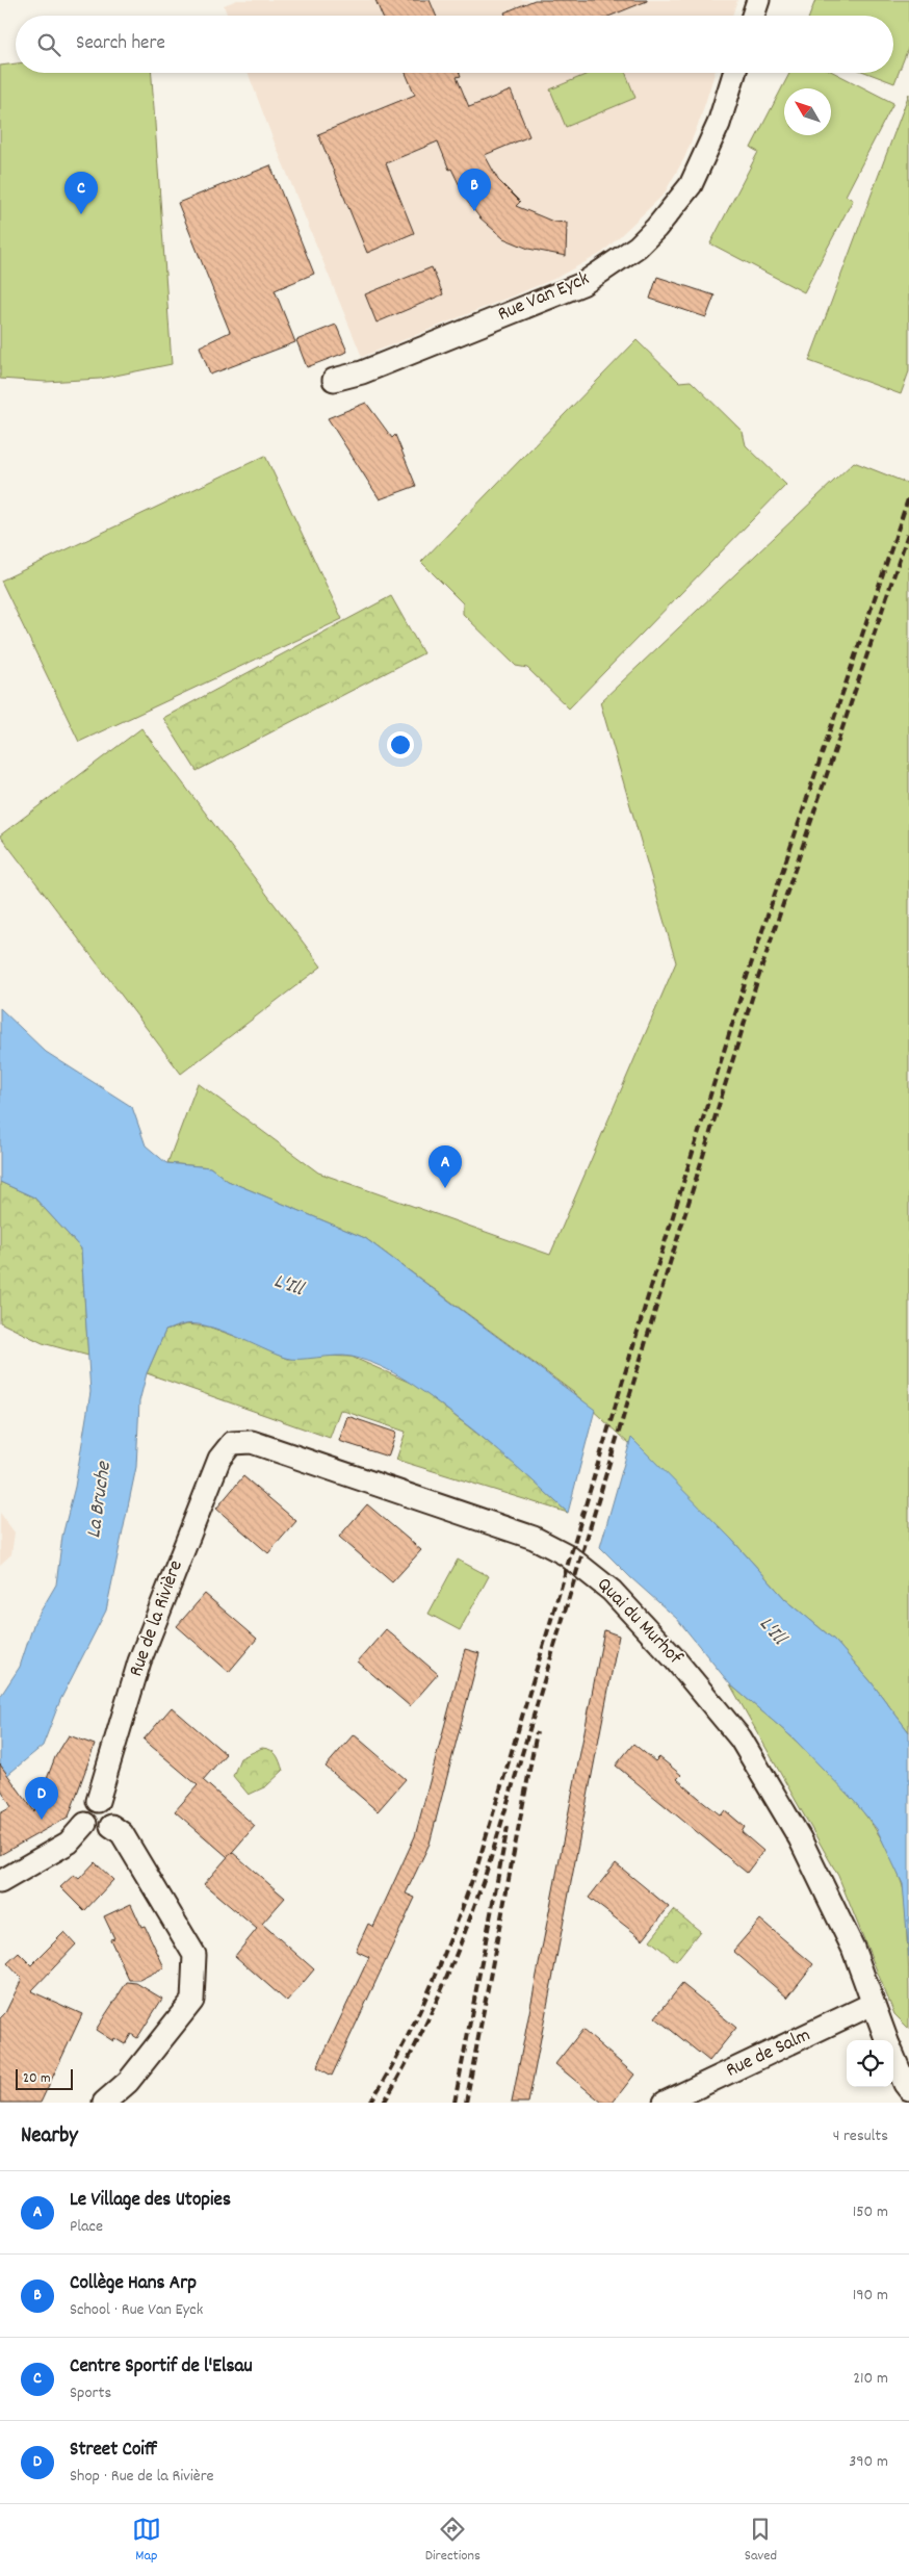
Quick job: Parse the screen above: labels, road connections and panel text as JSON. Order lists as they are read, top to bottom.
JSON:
{
  "streets": {
    "street": [
      "Rue Van Eyck",
      "Rue de la Rivière",
      "Quai du Murhof",
      "Rue de Salm"
    ]
  },
  "crossings": [
    ["Rue de la Rivière", "Quai du Murhof"],
    ["Quai du Murhof", "Rue de Salm"]
  ],
  "water": ["L'Ill", "La Bruche"],
  "scale_bar": "20 m",
  "north": "top left",
  "page": {
    "search": "Search here",
    "pins": [
      "B",
      "C",
      "A",
      "D"
    ],
    "scale": "20 m",
    "heading": ["Nearby", "4 results"],
    "list": [
      {
        "mark": "A",
        "name": "Le Village des Utopies",
        "note": "Place",
        "value": "150 m"
      },
      {
        "mark": "B",
        "name": "Collège Hans Arp",
        "note": "School · Rue Van Eyck",
        "value": "190 m"
      },
      {
        "mark": "C",
        "name": "Centre Sportif de l'Elsau",
        "note": "Sports",
        "value": "210 m"
      },
      {
        "mark": "D",
        "name": "Street Coiff",
        "note": "Shop · Rue de la Rivière",
        "value": "390 m"
      }
    ],
    "nav": ["Map", "Directions", "Saved"]
  }
}
